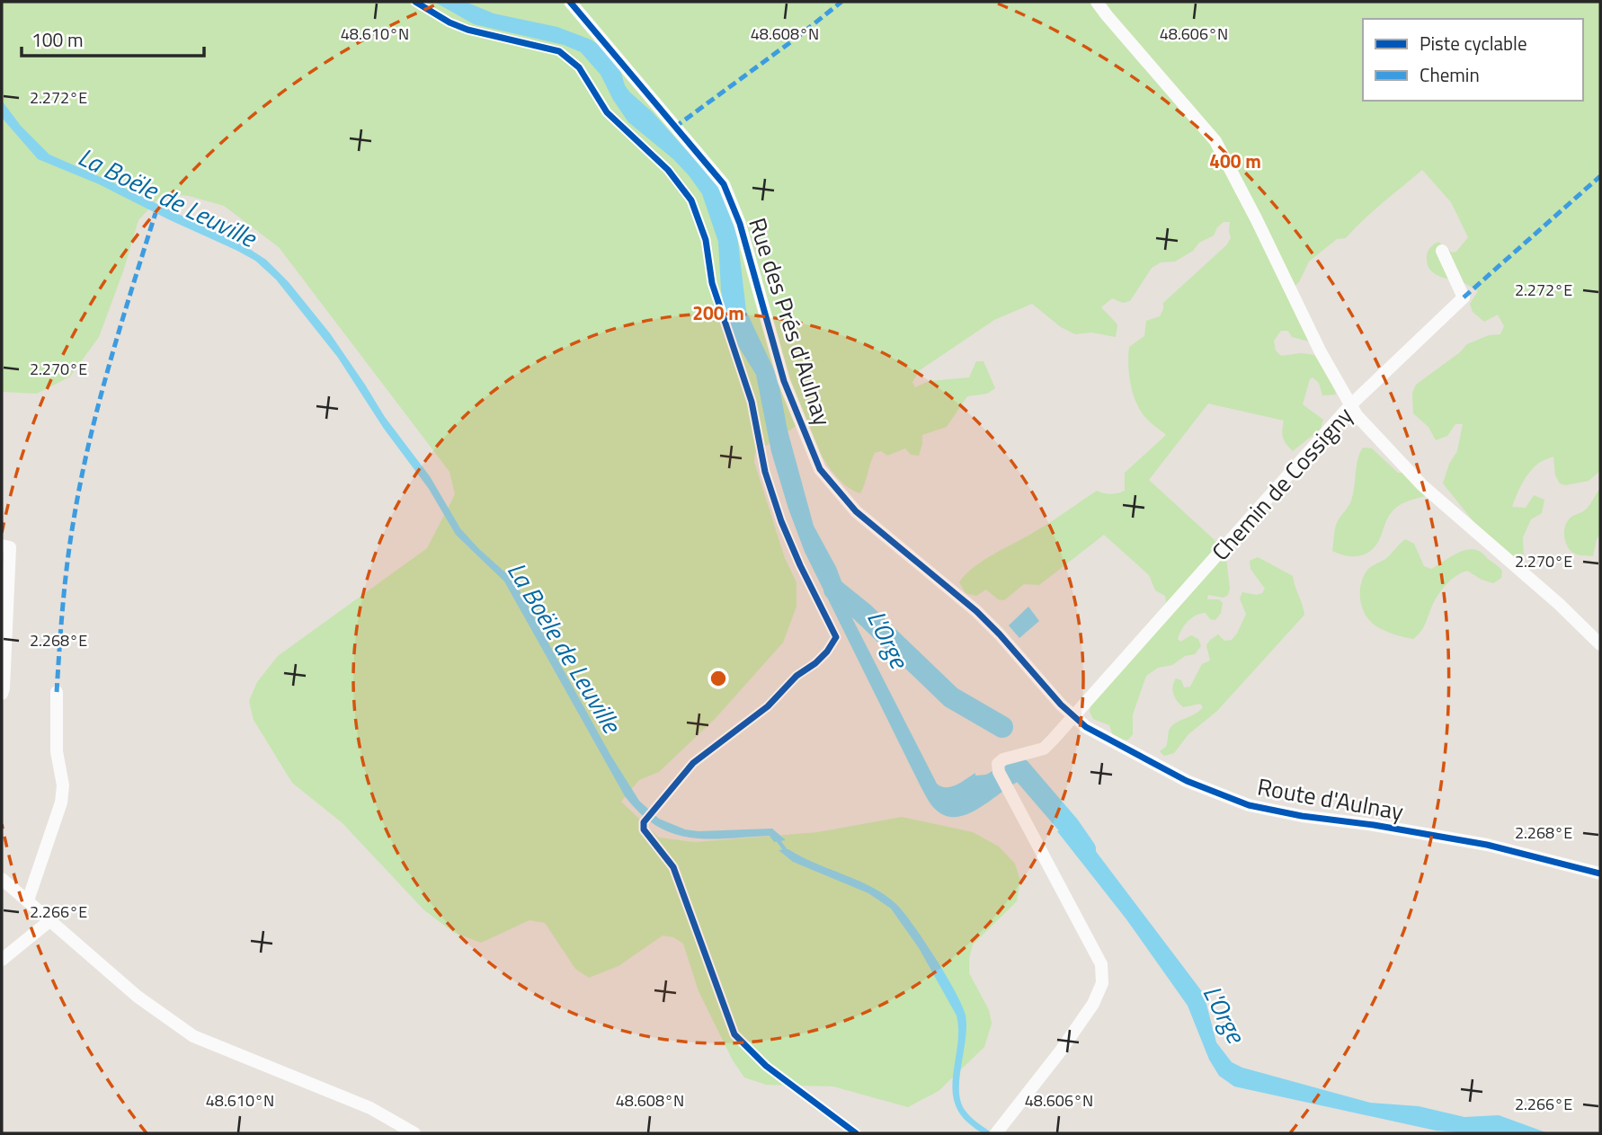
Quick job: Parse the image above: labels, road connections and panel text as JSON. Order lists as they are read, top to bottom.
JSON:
{
  "streets": {
    "street": ["Rue des Prés d'Aulnay", "Chemin de Cossigny", "Route d'Aulnay"]
  },
  "crossings": [
    ["Rue des Prés d'Aulnay", "Chemin de Cossigny"],
    ["Rue des Prés d'Aulnay", "Route d'Aulnay"],
    ["Chemin de Cossigny", "Route d'Aulnay"]
  ],
  "water": ["La Boële de Leuville", "L'Orge"],
  "legend": ["Piste cyclable", "Chemin"],
  "scale_bar": "100 m",
  "coordinates": [
    "48.610°N",
    "48.608°N",
    "48.606°N",
    "2.272°E",
    "2.270°E",
    "2.268°E",
    "2.266°E"
  ],
  "rings": ["400 m", "200 m"]
}
